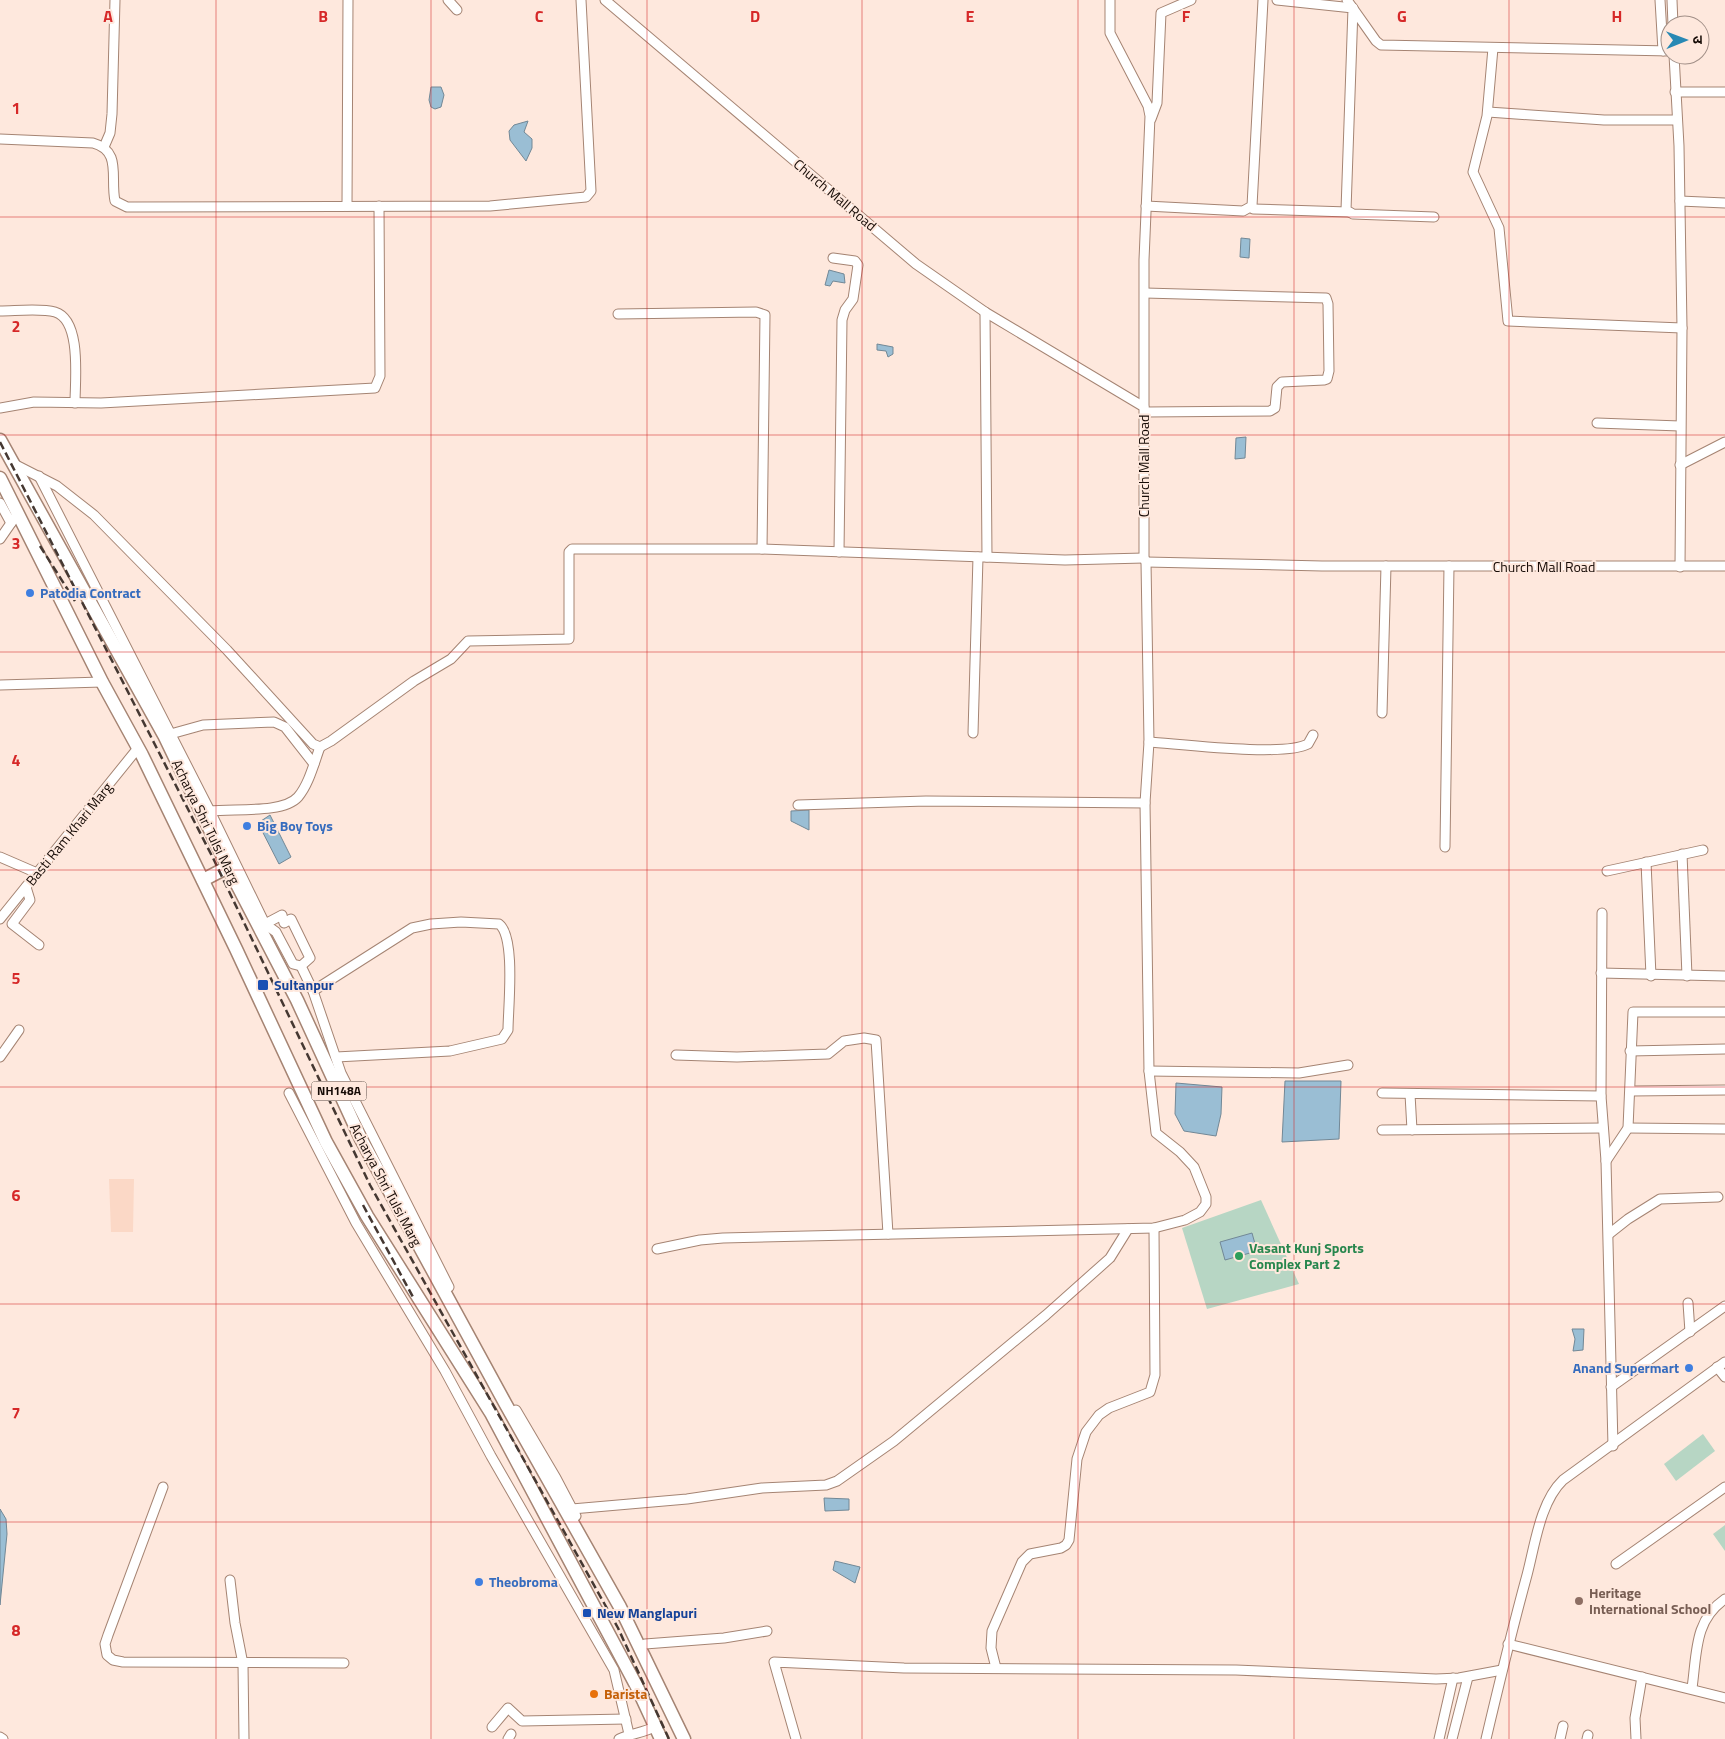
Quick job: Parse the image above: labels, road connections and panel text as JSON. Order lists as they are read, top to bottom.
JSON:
{
  "streets": {
    "highway": ["Acharya Shri Tulsi Marg", "NH148A"],
    "street": ["Church Mall Road", "Basti Ram Khari Marg"]
  },
  "crossings": [
    ["Acharya Shri Tulsi Marg", "Basti Ram Khari Marg"]
  ],
  "places": {
    "other": [
      "Patodia Contract",
      "Big Boy Toys",
      "Vasant Kunj Sports Complex Part 2",
      "Anand Supermart",
      "Theobroma",
      "Heritage International School",
      "Barista"
    ],
    "transit": ["Sultanpur", "New Manglapuri"]
  },
  "north": "right",
  "grid": {
    "columns": [
      "A",
      "B",
      "C",
      "D",
      "E",
      "F",
      "G",
      "H"
    ],
    "rows": [
      "1",
      "2",
      "3",
      "4",
      "5",
      "6",
      "7",
      "8"
    ]
  }
}
